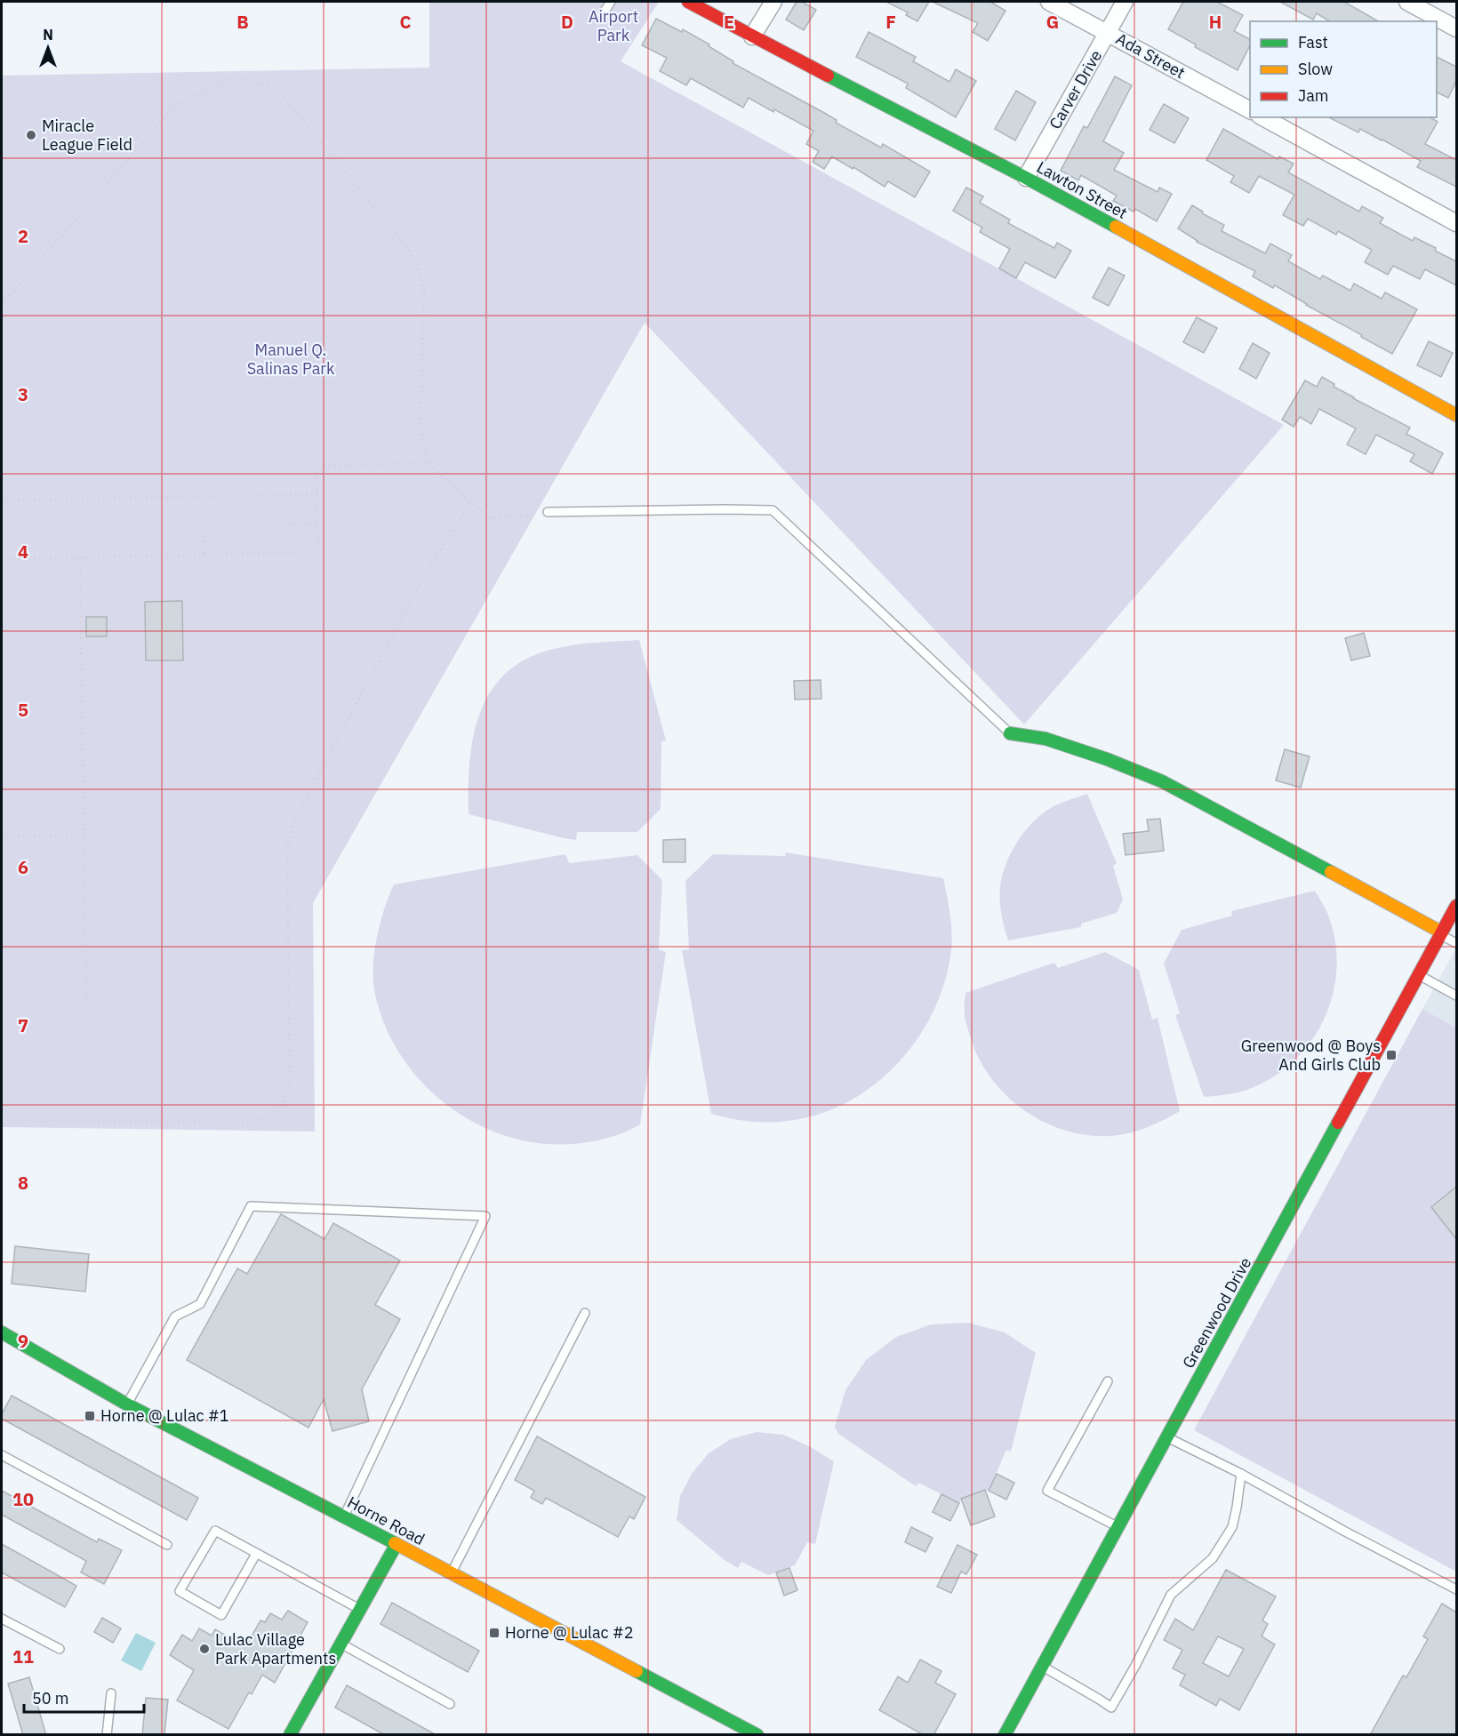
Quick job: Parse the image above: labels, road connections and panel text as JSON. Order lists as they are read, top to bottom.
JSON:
{
  "streets": {
    "main road": ["Lawton Street", "Greenwood Drive", "Horne Road"],
    "street": ["Ada Street", "Carver Drive"]
  },
  "crossings": [
    ["Ada Street", "Carver Drive"],
    ["Carver Drive", "Lawton Street"]
  ],
  "parks": ["Airport Park", "Manuel Q. Salinas Park"],
  "places": {
    "other": ["Miracle League Field", "Lulac Village Park Apartments"],
    "transit": ["Greenwood @ Boys And Girls Club", "Horne @ Lulac #1", "Horne @ Lulac #2"]
  },
  "legend": ["Fast", "Slow", "Jam"],
  "scale_bar": "50 m",
  "north": "top",
  "grid": {
    "columns": [
      "B",
      "C",
      "D",
      "E",
      "F",
      "G",
      "H"
    ],
    "rows": [
      "2",
      "3",
      "4",
      "5",
      "6",
      "7",
      "8",
      "9",
      "10",
      "11"
    ]
  }
}
